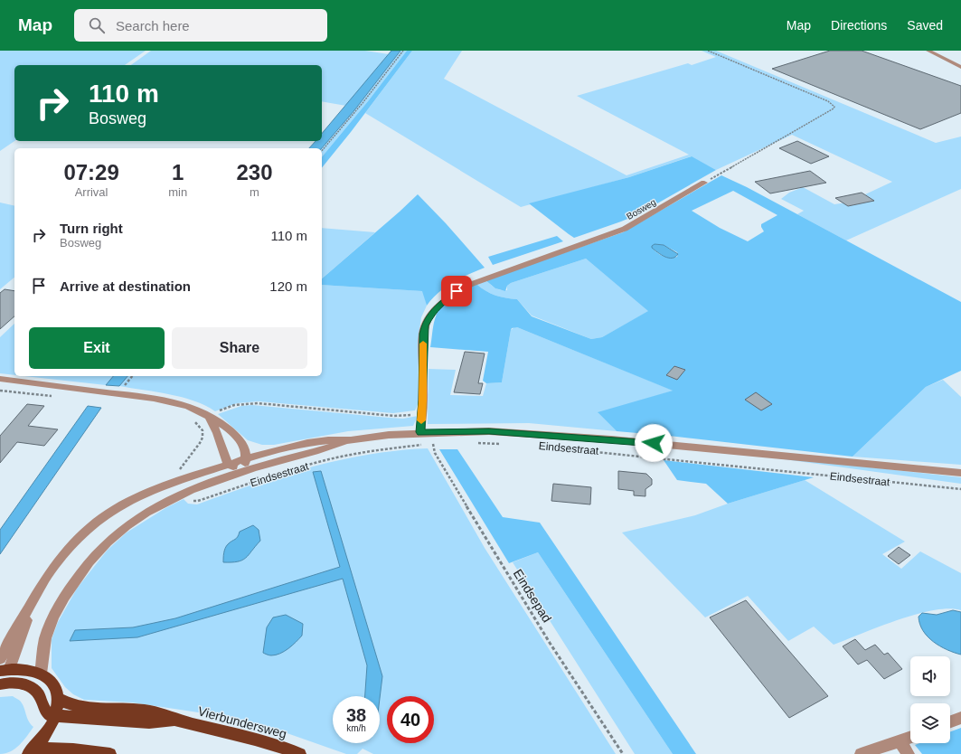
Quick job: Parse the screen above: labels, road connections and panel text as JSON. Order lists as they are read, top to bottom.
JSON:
{
  "streets": {
    "main road": ["Vierbundersweg"],
    "street": ["Bosweg", "Eindsestraat"],
    "path": ["Eindsepad"]
  },
  "crossings": [
    ["Bosweg", "Eindsestraat"],
    ["Eindsestraat", "Eindsepad"]
  ],
  "page": {
    "header": "Map",
    "search": "Search here",
    "nav": ["Map", "Directions", "Saved"],
    "turn": ["110 m", "Bosweg"],
    "eta": [
      "07:29",
      "Arrival",
      "1",
      "min",
      "230",
      "m"
    ],
    "list": [
      {
        "name": "Turn right",
        "note": "Bosweg",
        "value": "110 m"
      },
      {
        "name": "Arrive at destination",
        "value": "120 m"
      }
    ],
    "buttons": ["Exit", "Share"],
    "speed": "38 km/h",
    "limit": "40"
  }
}
